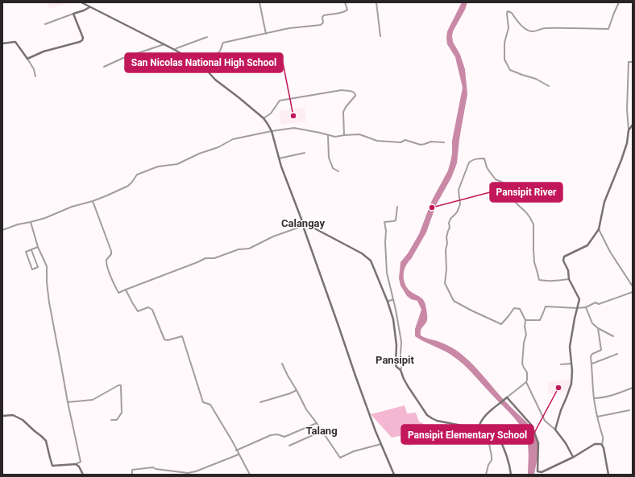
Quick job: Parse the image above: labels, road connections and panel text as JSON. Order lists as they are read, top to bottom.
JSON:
{
  "districts": ["Calangay", "Pansipit", "Talang"],
  "places": ["San Nicolas National High School", "Pansipit River", "Pansipit Elementary School"]
}
